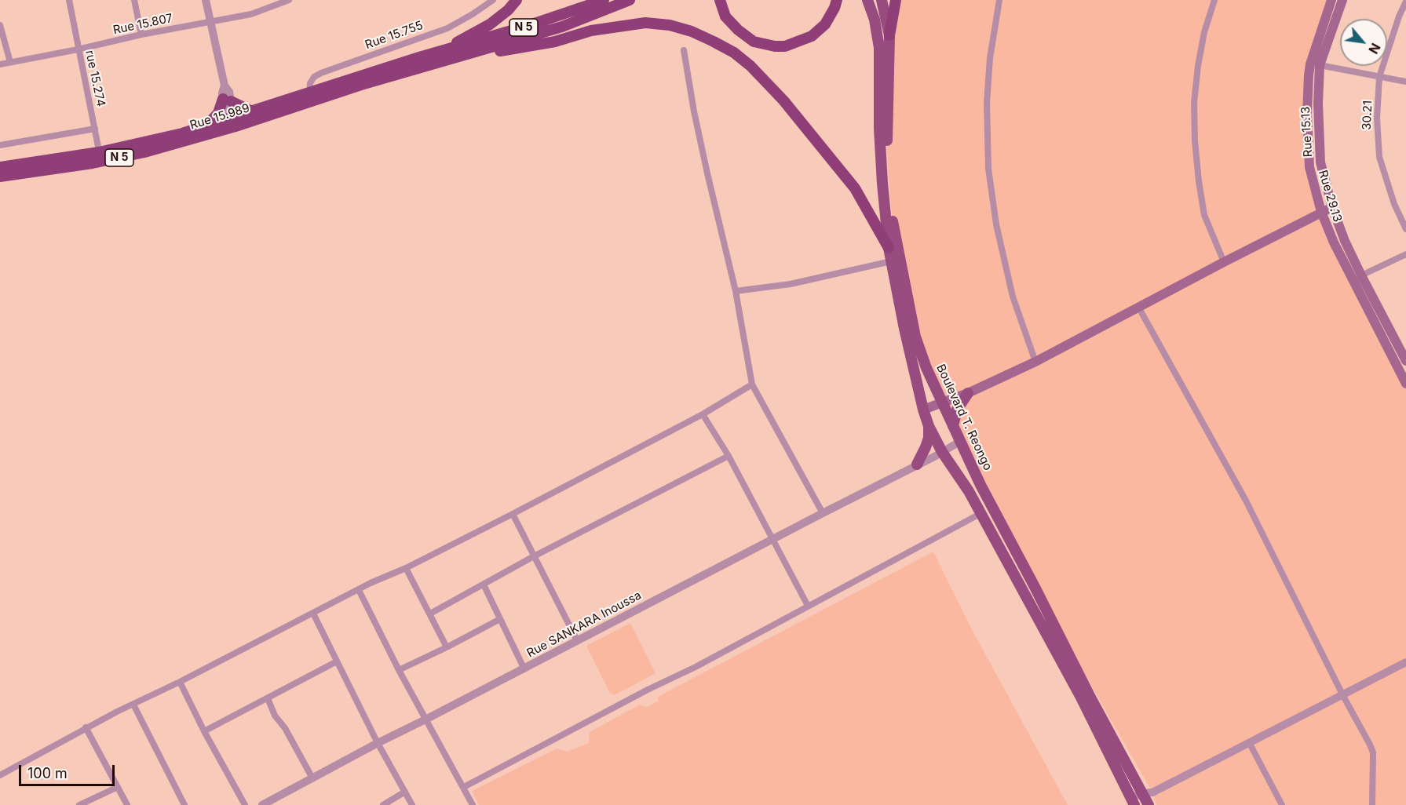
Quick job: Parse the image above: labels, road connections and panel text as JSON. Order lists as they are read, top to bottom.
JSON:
{
  "streets": {
    "highway": ["N 5", "Rue 15.989"],
    "main road": ["Rue 15.13", "Rue 29.13", "Boulevard T. Reongo"],
    "street": [
      "Rue 15.807",
      "Rue 15.755",
      "rue 15.274",
      "30.21",
      "Rue SANKARA Inoussa"
    ]
  },
  "crossings": [
    ["Rue 15.807", "rue 15.274"],
    ["N 5", "Rue 15.755"],
    ["N 5", "rue 15.274"],
    ["N 5", "Rue 15.989"],
    ["rue 15.274", "Rue 15.989"],
    ["Boulevard T. Reongo", "Rue SANKARA Inoussa"]
  ],
  "scale_bar": "100 m",
  "north": "bottom right"
}
